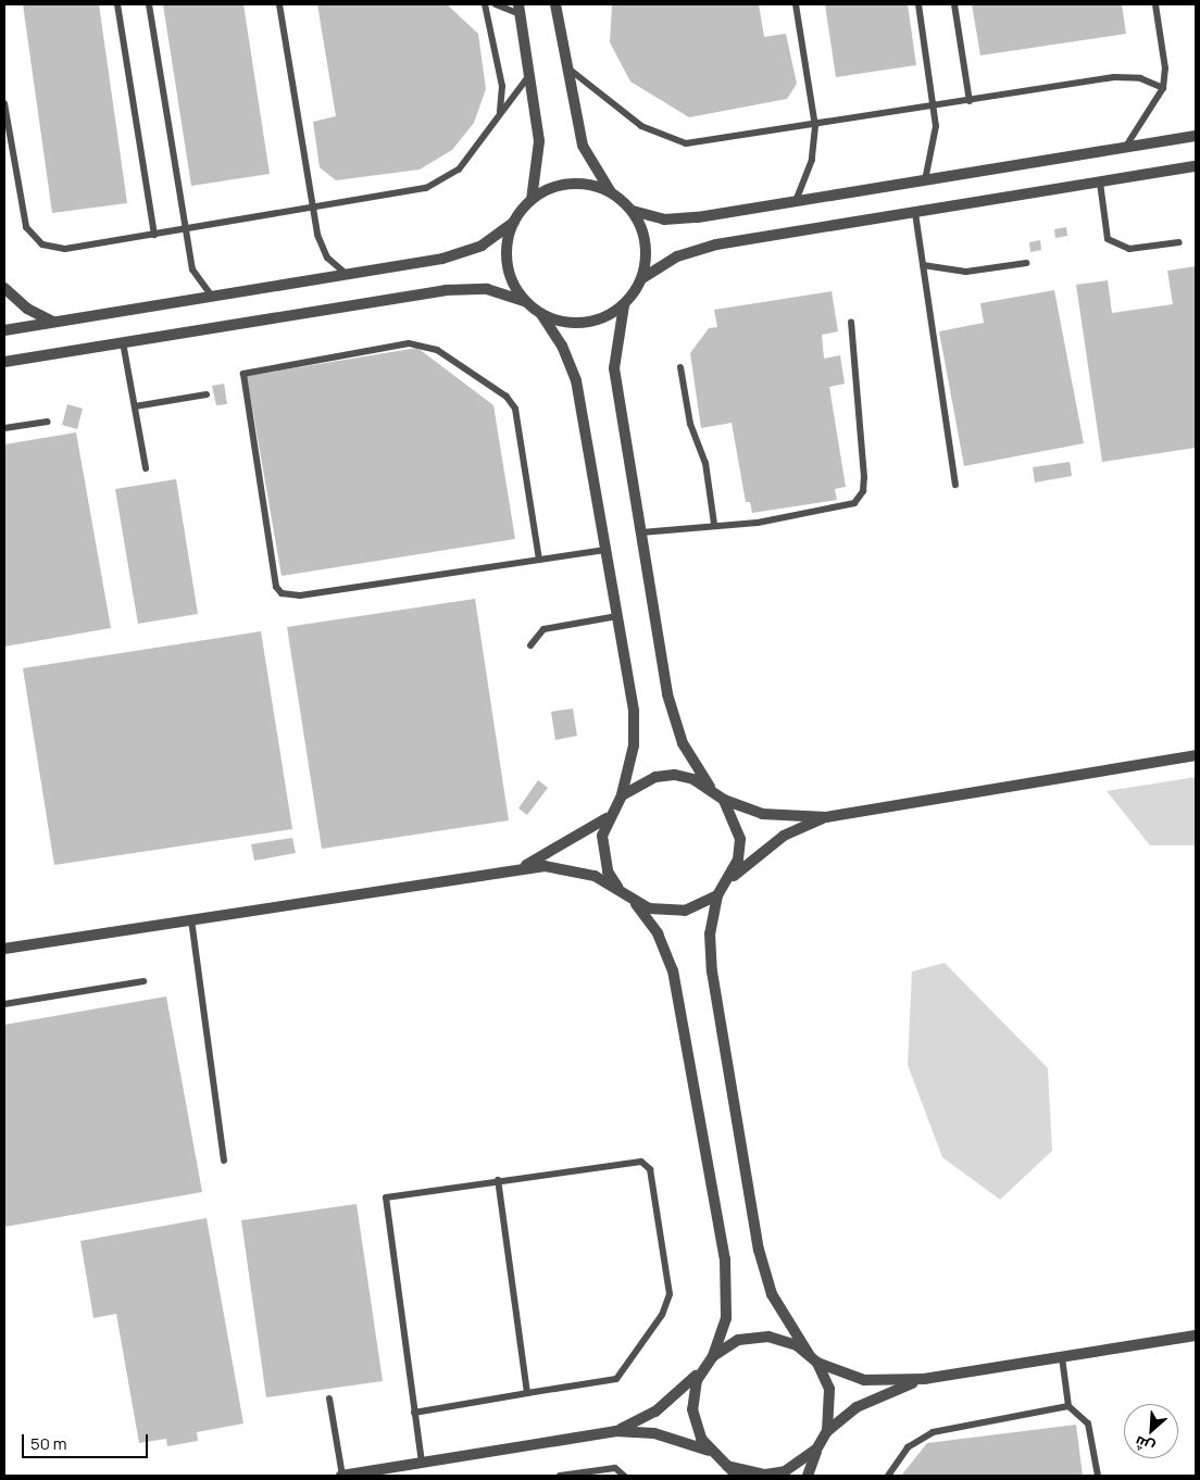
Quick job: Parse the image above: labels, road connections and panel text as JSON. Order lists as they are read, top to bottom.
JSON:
{
  "scale_bar": "50 m",
  "north": "bottom left"
}
